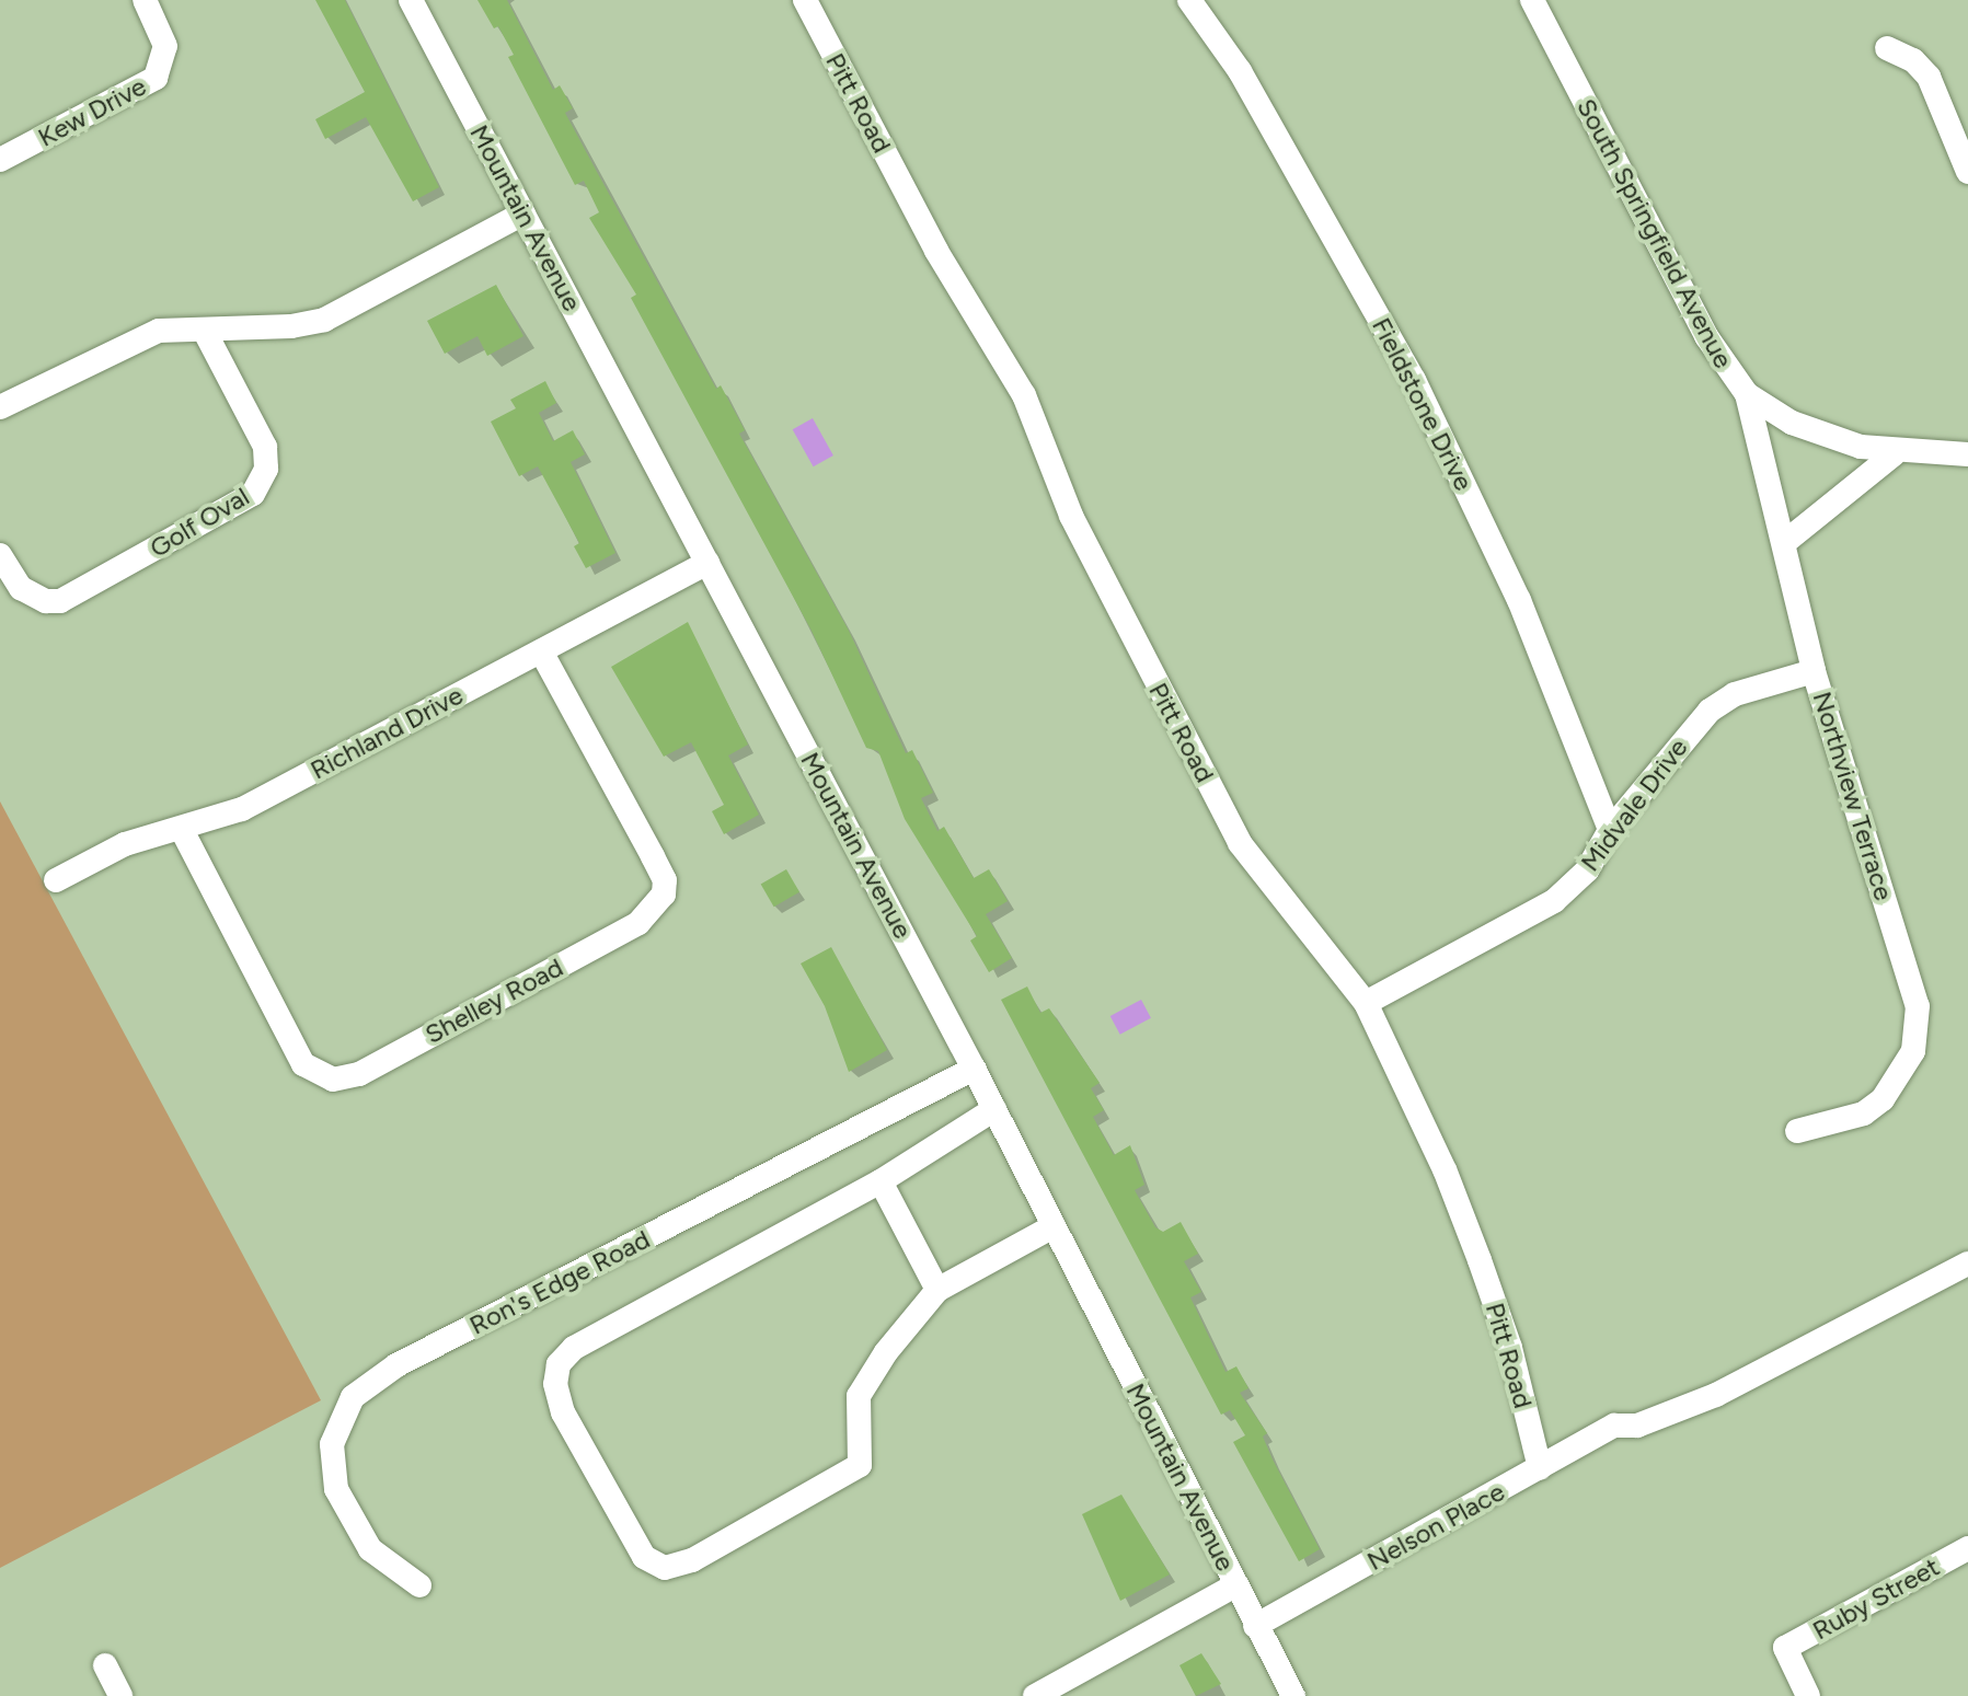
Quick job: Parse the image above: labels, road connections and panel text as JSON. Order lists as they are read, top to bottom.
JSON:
{
  "streets": {
    "street": [
      "Pitt Road",
      "Kew Drive",
      "Mountain Avenue",
      "South Springfield Avenue",
      "Fieldstone Drive",
      "Golf Oval",
      "Richland Drive",
      "Northview Terrace",
      "Midvale Drive",
      "Shelley Road",
      "Ron's Edge Road",
      "Nelson Place",
      "Ruby Street"
    ]
  },
  "crossings": [
    ["Pitt Road", "Midvale Drive"],
    ["Pitt Road", "Nelson Place"],
    ["Mountain Avenue", "Richland Drive"],
    ["Mountain Avenue", "Ron's Edge Road"],
    ["Mountain Avenue", "Nelson Place"],
    ["South Springfield Avenue", "Northview Terrace"],
    ["Fieldstone Drive", "Midvale Drive"],
    ["Richland Drive", "Shelley Road"],
    ["Northview Terrace", "Midvale Drive"]
  ]
}
